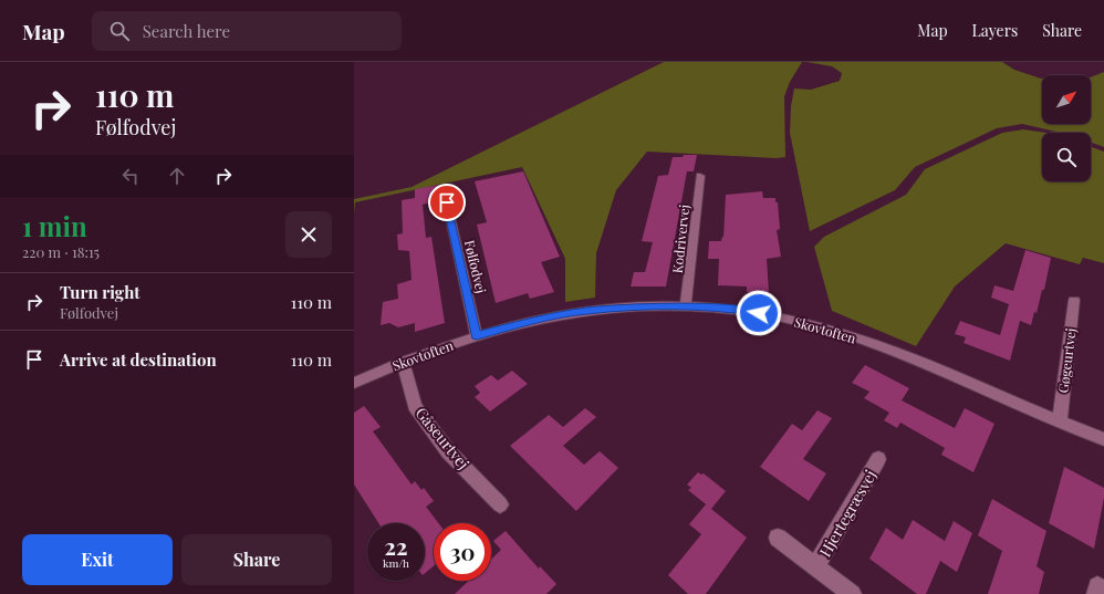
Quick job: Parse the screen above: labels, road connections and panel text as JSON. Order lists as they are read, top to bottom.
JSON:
{
  "streets": {
    "street": [
      "Kodrivervej",
      "Følfodvej",
      "Skovtoften",
      "Gøgeurtvej",
      "Gåseurtvej",
      "Hjertegræsvej"
    ]
  },
  "crossings": [
    ["Kodrivervej", "Skovtoften"],
    ["Følfodvej", "Skovtoften"],
    ["Skovtoften", "Gøgeurtvej"],
    ["Skovtoften", "Gåseurtvej"]
  ],
  "north": "top right",
  "page": {
    "header": "Map",
    "search": "Search here",
    "nav": ["Map", "Layers", "Share"],
    "turn": ["110 m", "Følfodvej"],
    "heading": ["1 min", "220 m · 18:15"],
    "list": [
      {
        "name": "Turn right",
        "note": "Følfodvej",
        "value": "110 m"
      },
      {
        "name": "Arrive at destination",
        "value": "110 m"
      }
    ],
    "speed": "22 km/h",
    "limit": "30",
    "buttons": ["Exit", "Share"]
  }
}
